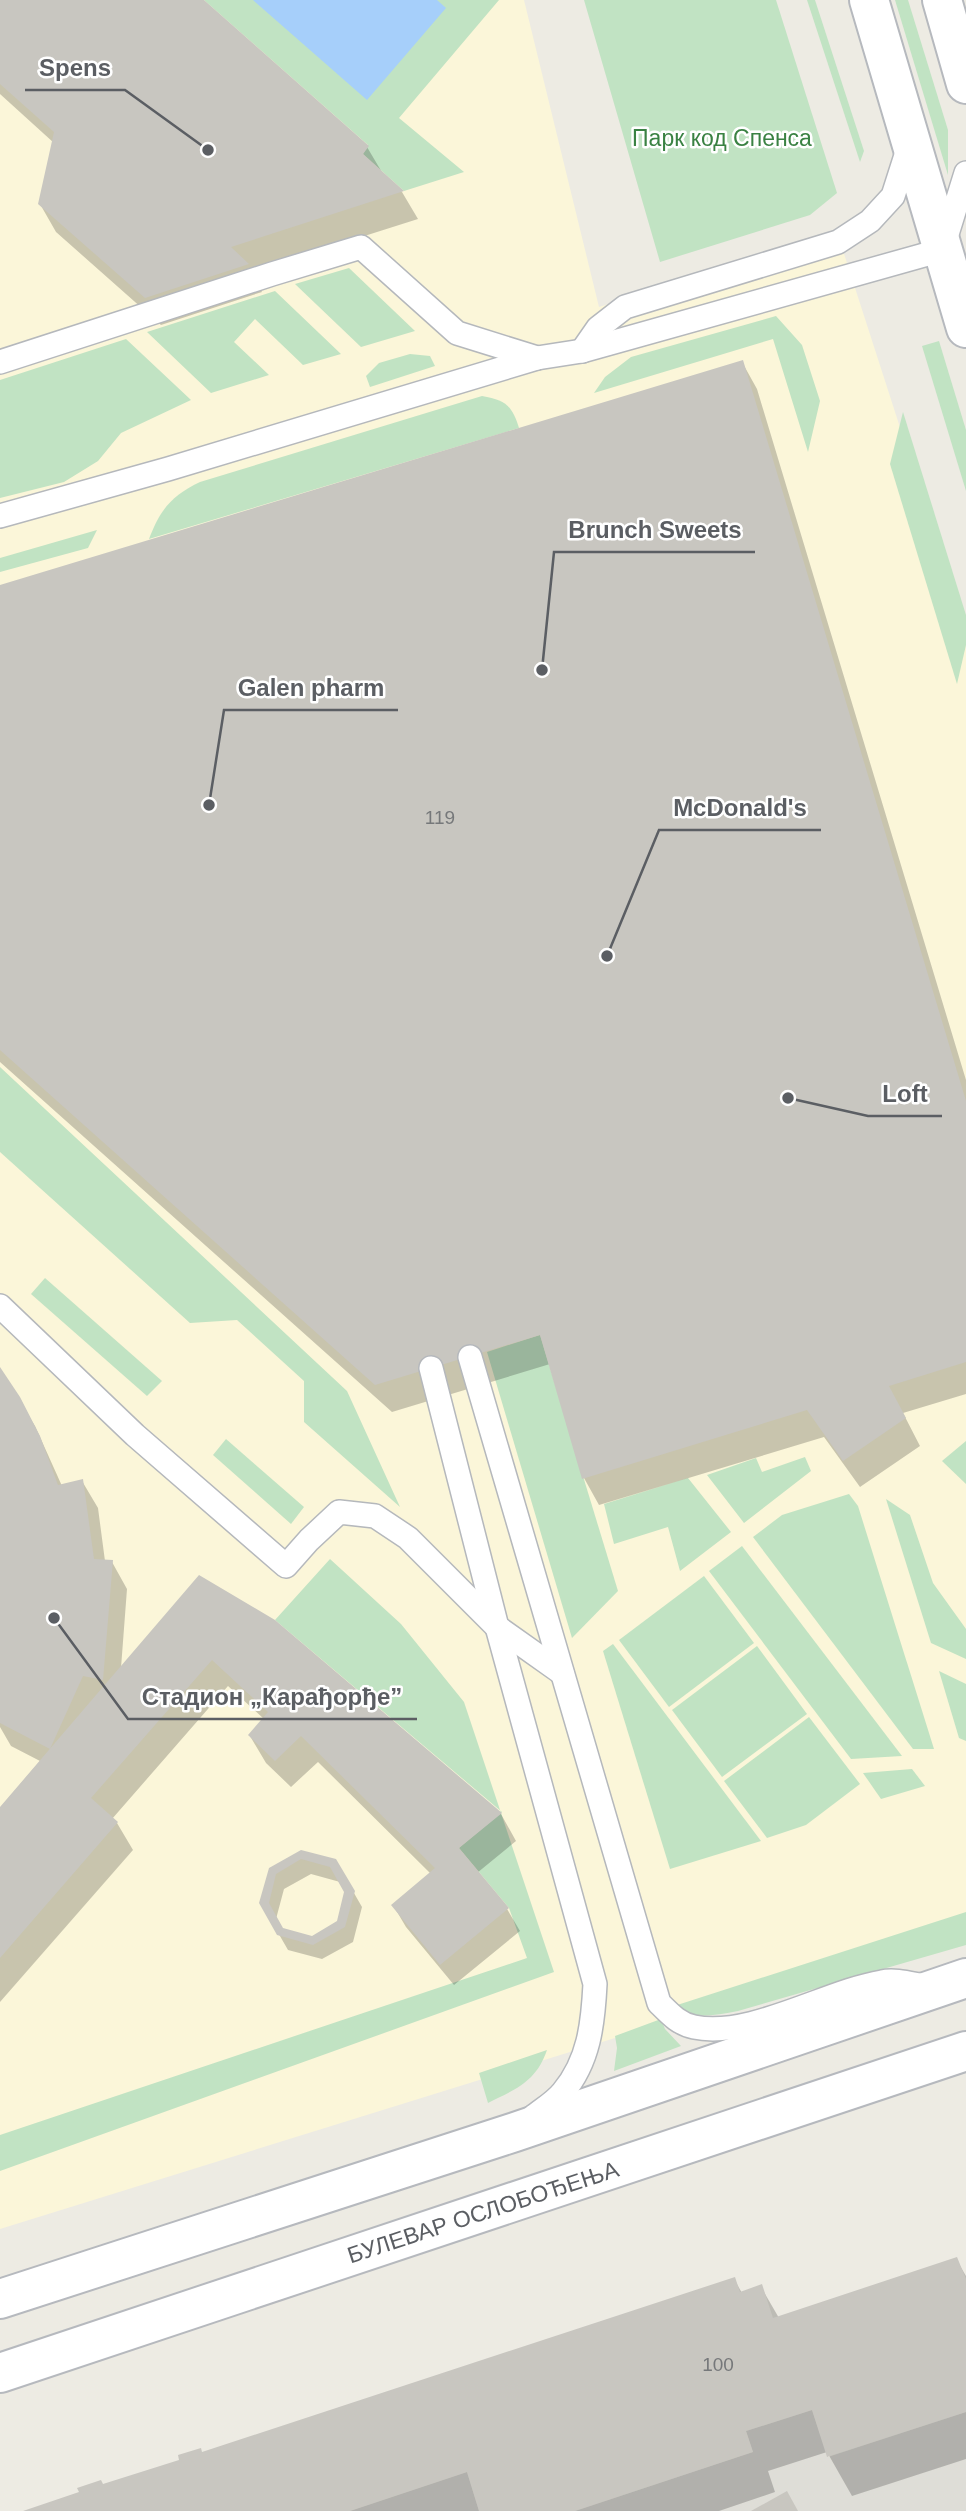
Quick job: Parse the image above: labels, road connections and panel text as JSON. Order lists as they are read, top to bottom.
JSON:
{
  "streets": {
    "main road": ["БУЛЕВАР ОСЛОБОЂЕЊА"]
  },
  "parks": ["Парк код Спенса"],
  "places": [
    "Spens",
    "Brunch Sweets",
    "Galen pharm",
    "McDonald's",
    "Loft",
    "Стадион „Карађорђе”"
  ],
  "house_numbers": ["119", "100"]
}
